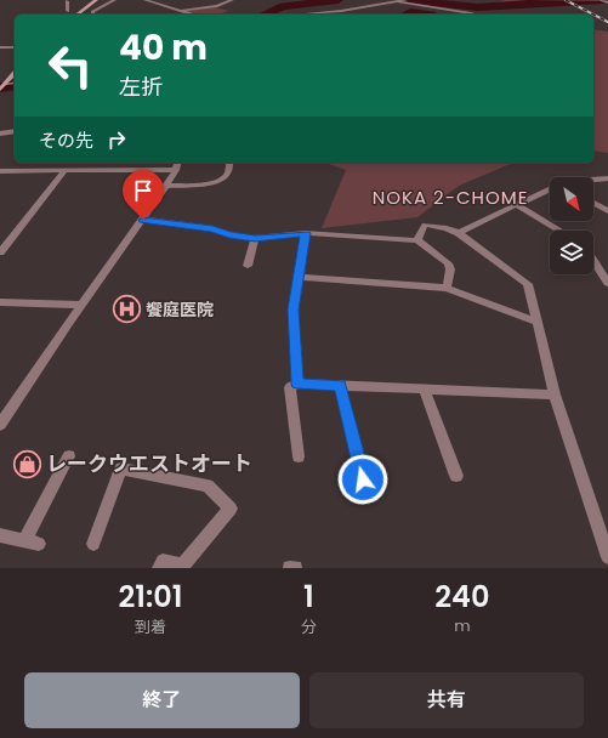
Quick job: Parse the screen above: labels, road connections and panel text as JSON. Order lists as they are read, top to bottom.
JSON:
{
  "districts": ["NOKA 2-CHOME"],
  "places": {
    "hospital": ["饗庭医院"],
    "shop": ["レークウエストオート"]
  },
  "north": "bottom right",
  "page": {
    "turn": ["40 m", "左折"],
    "then": "その先",
    "eta": [
      "21:01",
      "到着",
      "1",
      "分",
      "240",
      "m"
    ],
    "buttons": ["終了", "共有"]
  }
}
